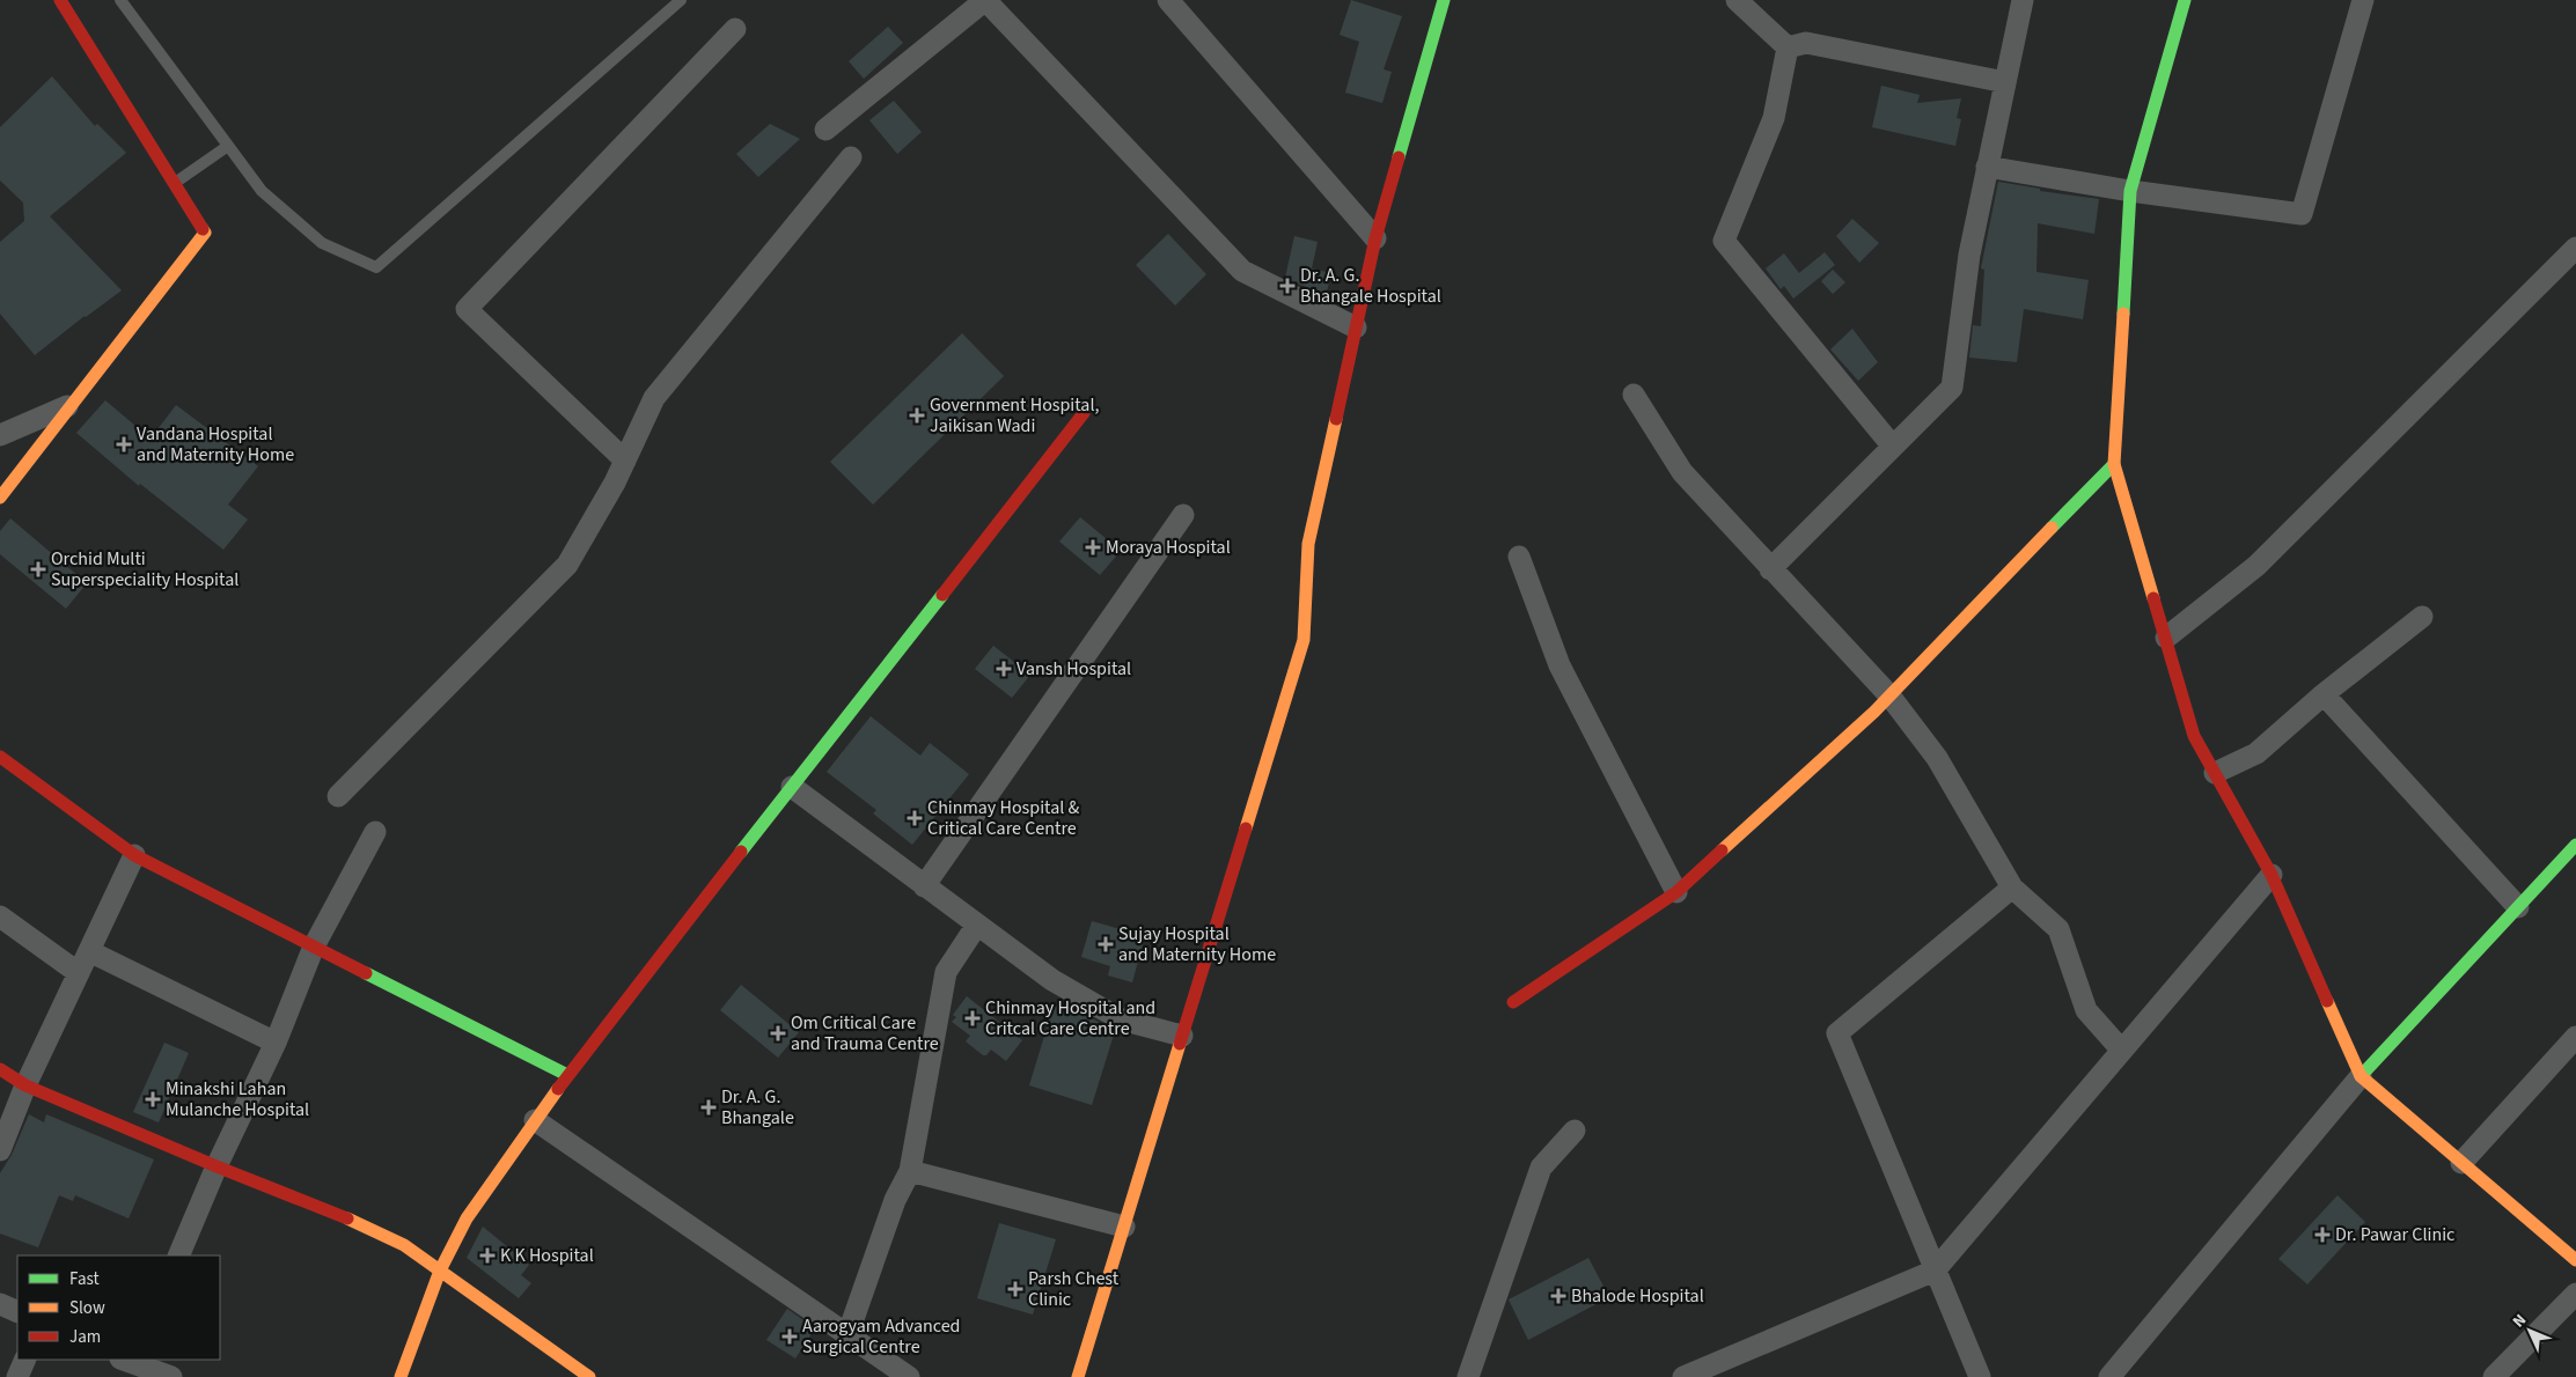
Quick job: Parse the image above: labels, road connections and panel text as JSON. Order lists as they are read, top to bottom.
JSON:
{
  "places": {
    "health": [
      "Dr. A. G. Bhangale Hospital",
      "Government Hospital, Jaikisan Wadi",
      "Vandana Hospital and Maternity Home",
      "Moraya Hospital",
      "Orchid Multi Superspeciality Hospital",
      "Vansh Hospital",
      "Chinmay Hospital & Critical Care Centre",
      "Sujay Hospital and Maternity Home",
      "Chinmay Hospital and Critcal Care Centre",
      "Om Critical Care and Trauma Centre",
      "Minakshi Lahan Mulanche Hospital",
      "Dr. A. G. Bhangale",
      "Dr. Pawar Clinic",
      "K K Hospital",
      "Parsh Chest Clinic",
      "Bhalode Hospital",
      "Aarogyam Advanced Surgical Centre"
    ]
  },
  "legend": ["Fast", "Slow", "Jam"],
  "north": "top left"
}
